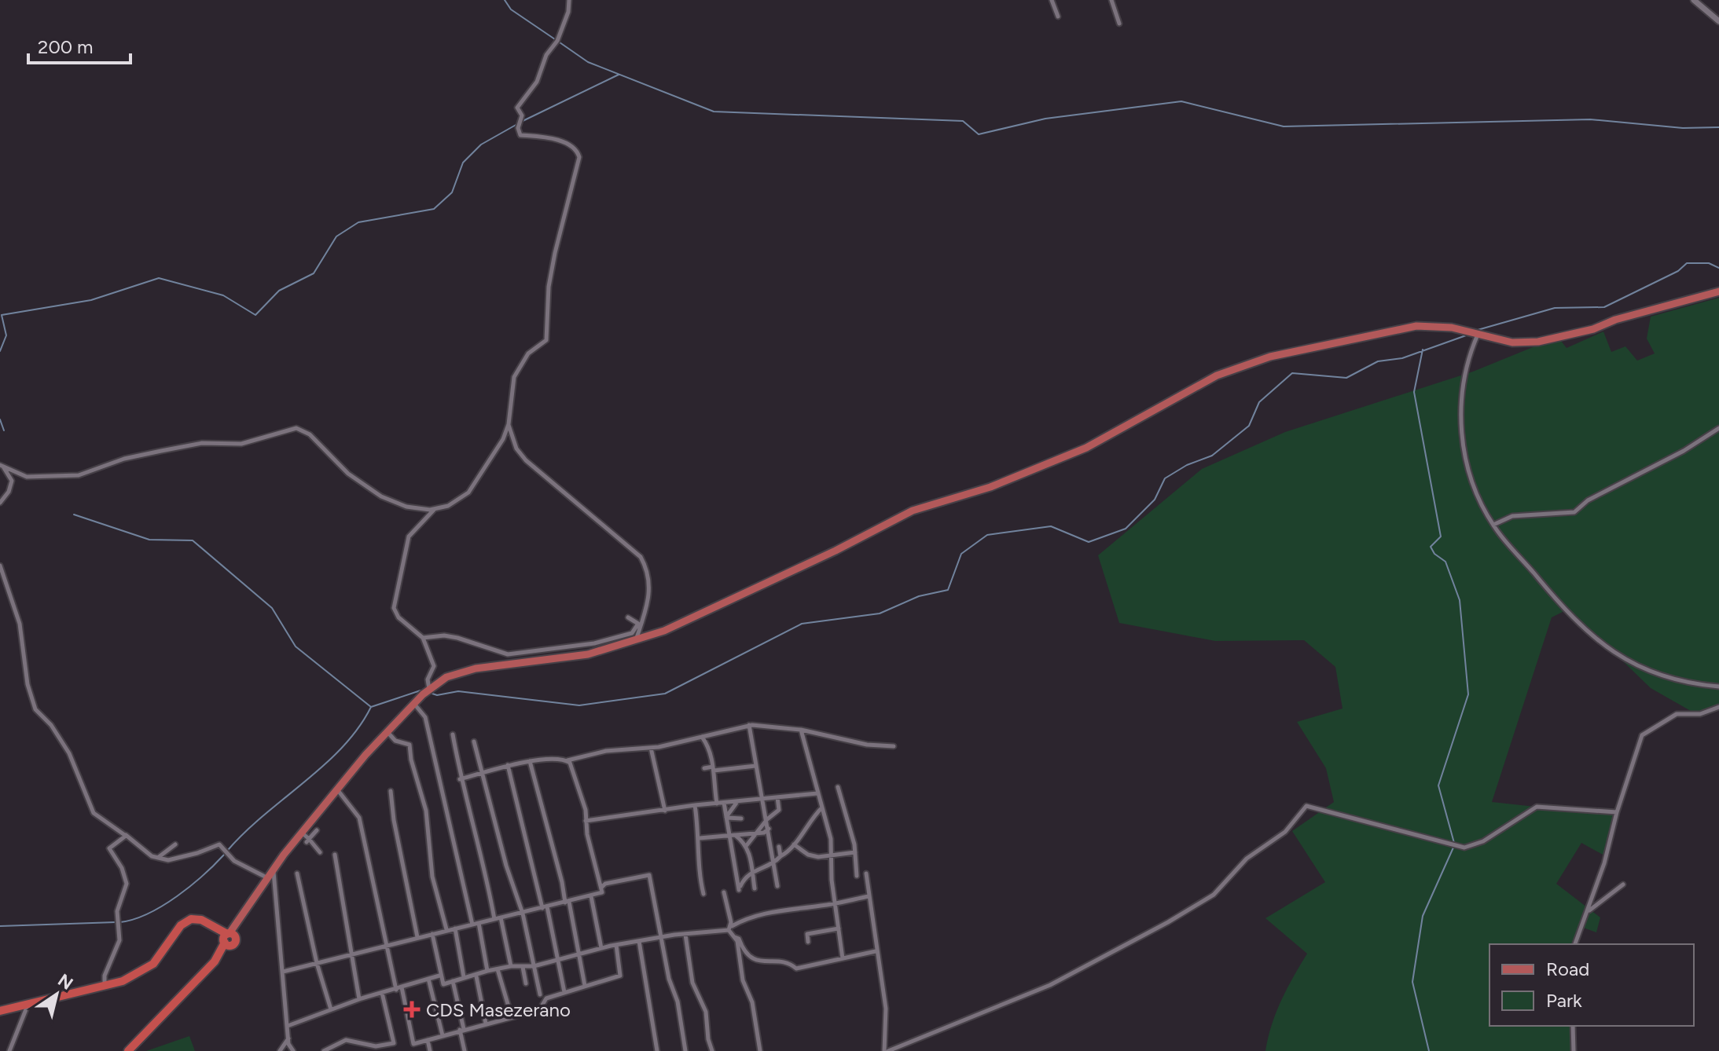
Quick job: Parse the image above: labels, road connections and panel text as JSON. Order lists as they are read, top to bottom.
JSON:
{
  "places": {
    "health": ["CDS Masezerano"]
  },
  "legend": ["Road", "Park"],
  "scale_bar": "200 m",
  "north": "top right"
}
